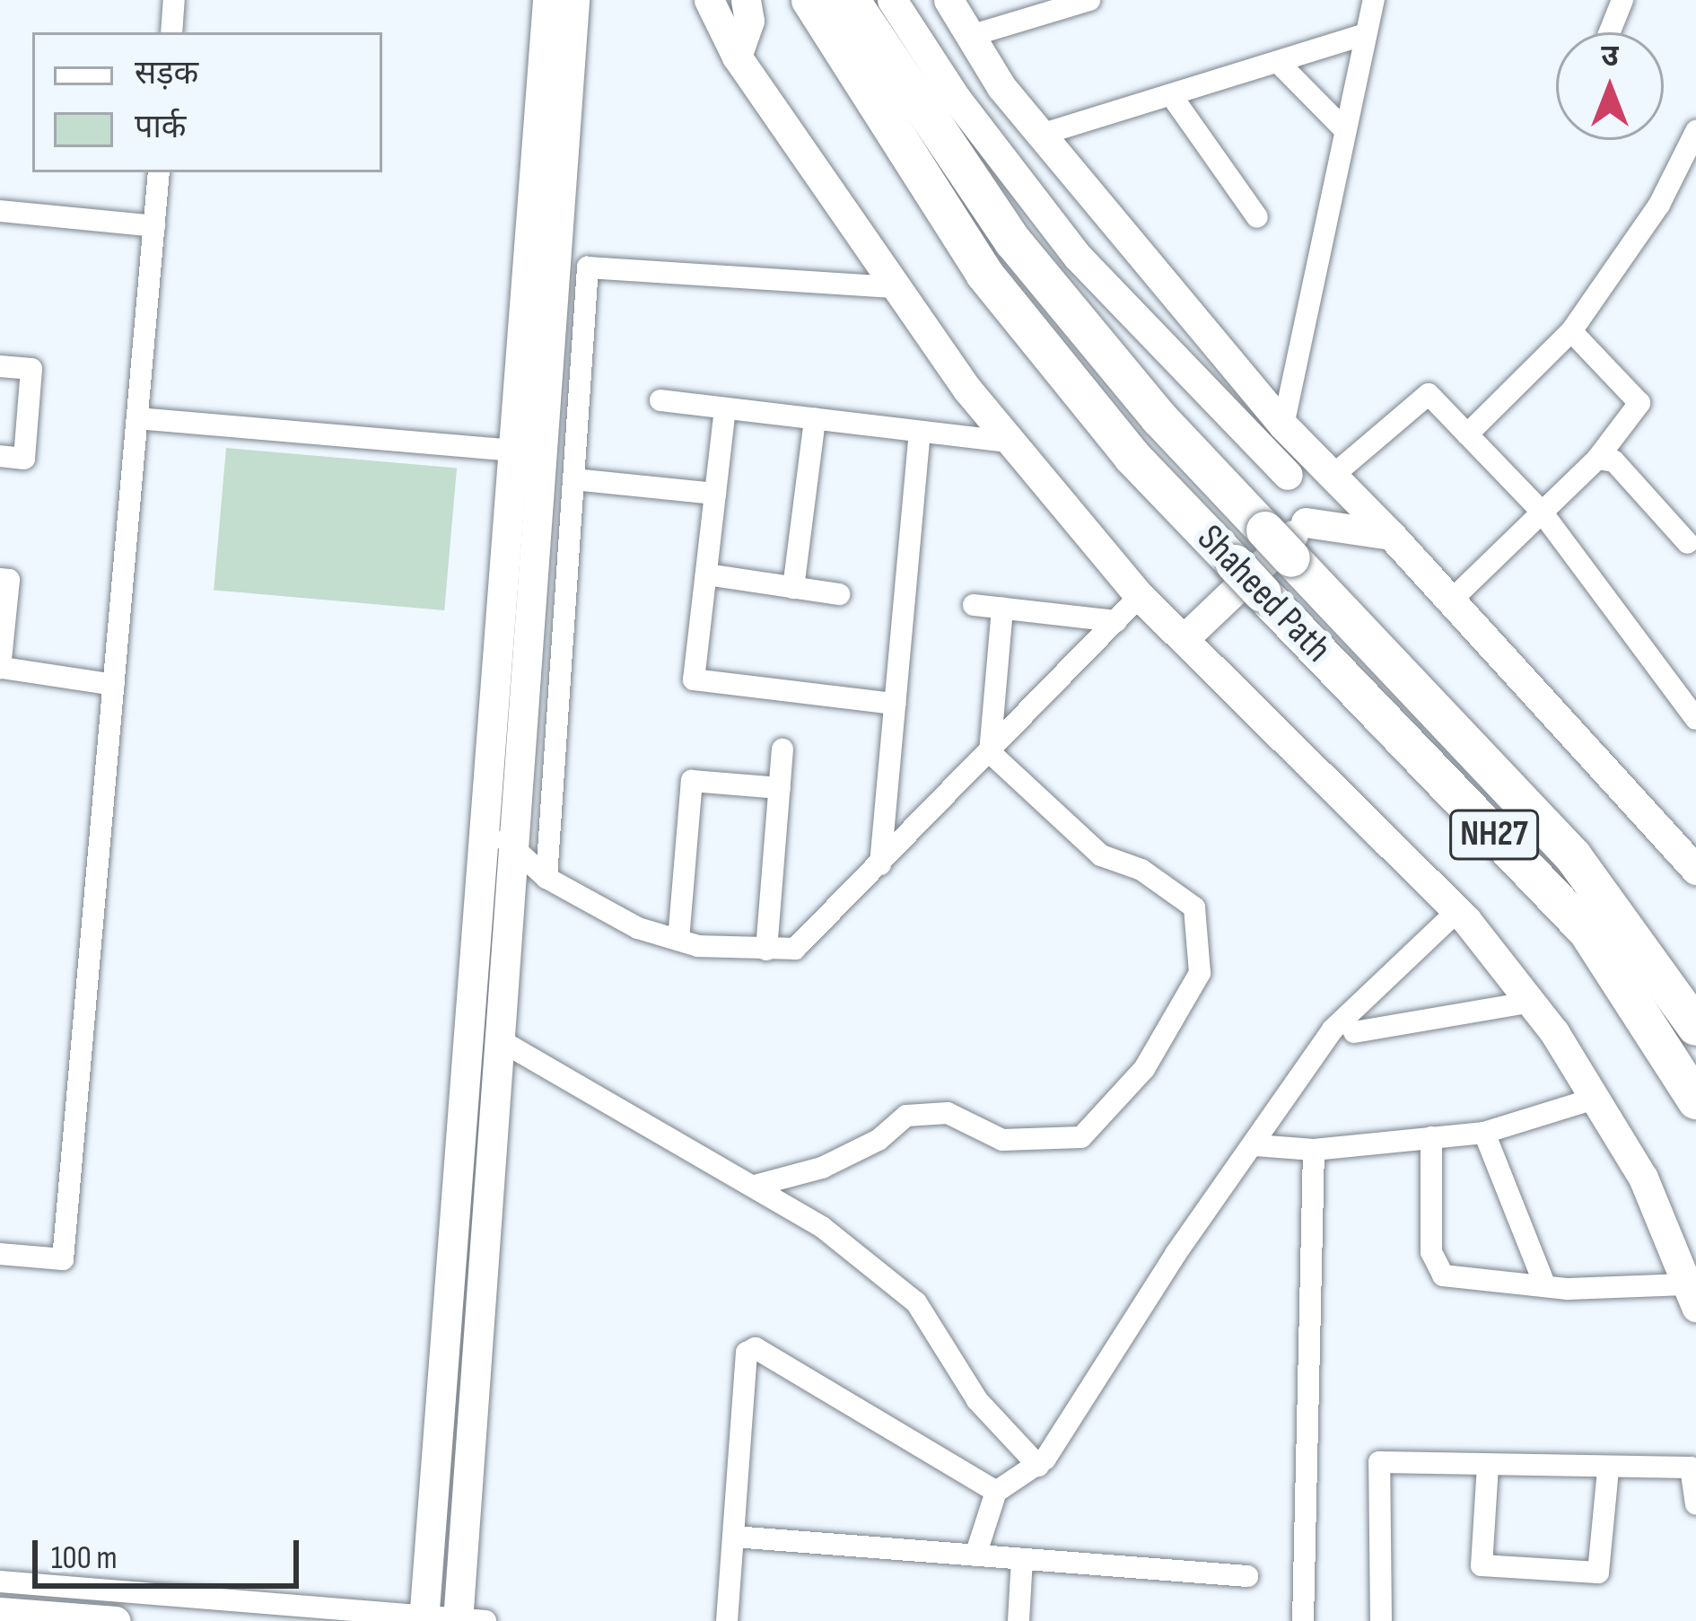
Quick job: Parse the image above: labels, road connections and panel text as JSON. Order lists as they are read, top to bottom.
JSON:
{
  "streets": {
    "highway": ["Shaheed Path", "NH27"]
  },
  "crossings": [
    ["Shaheed Path", "NH27"]
  ],
  "legend": ["सड़क", "पार्क"],
  "scale_bar": "100 m",
  "north": "top"
}
